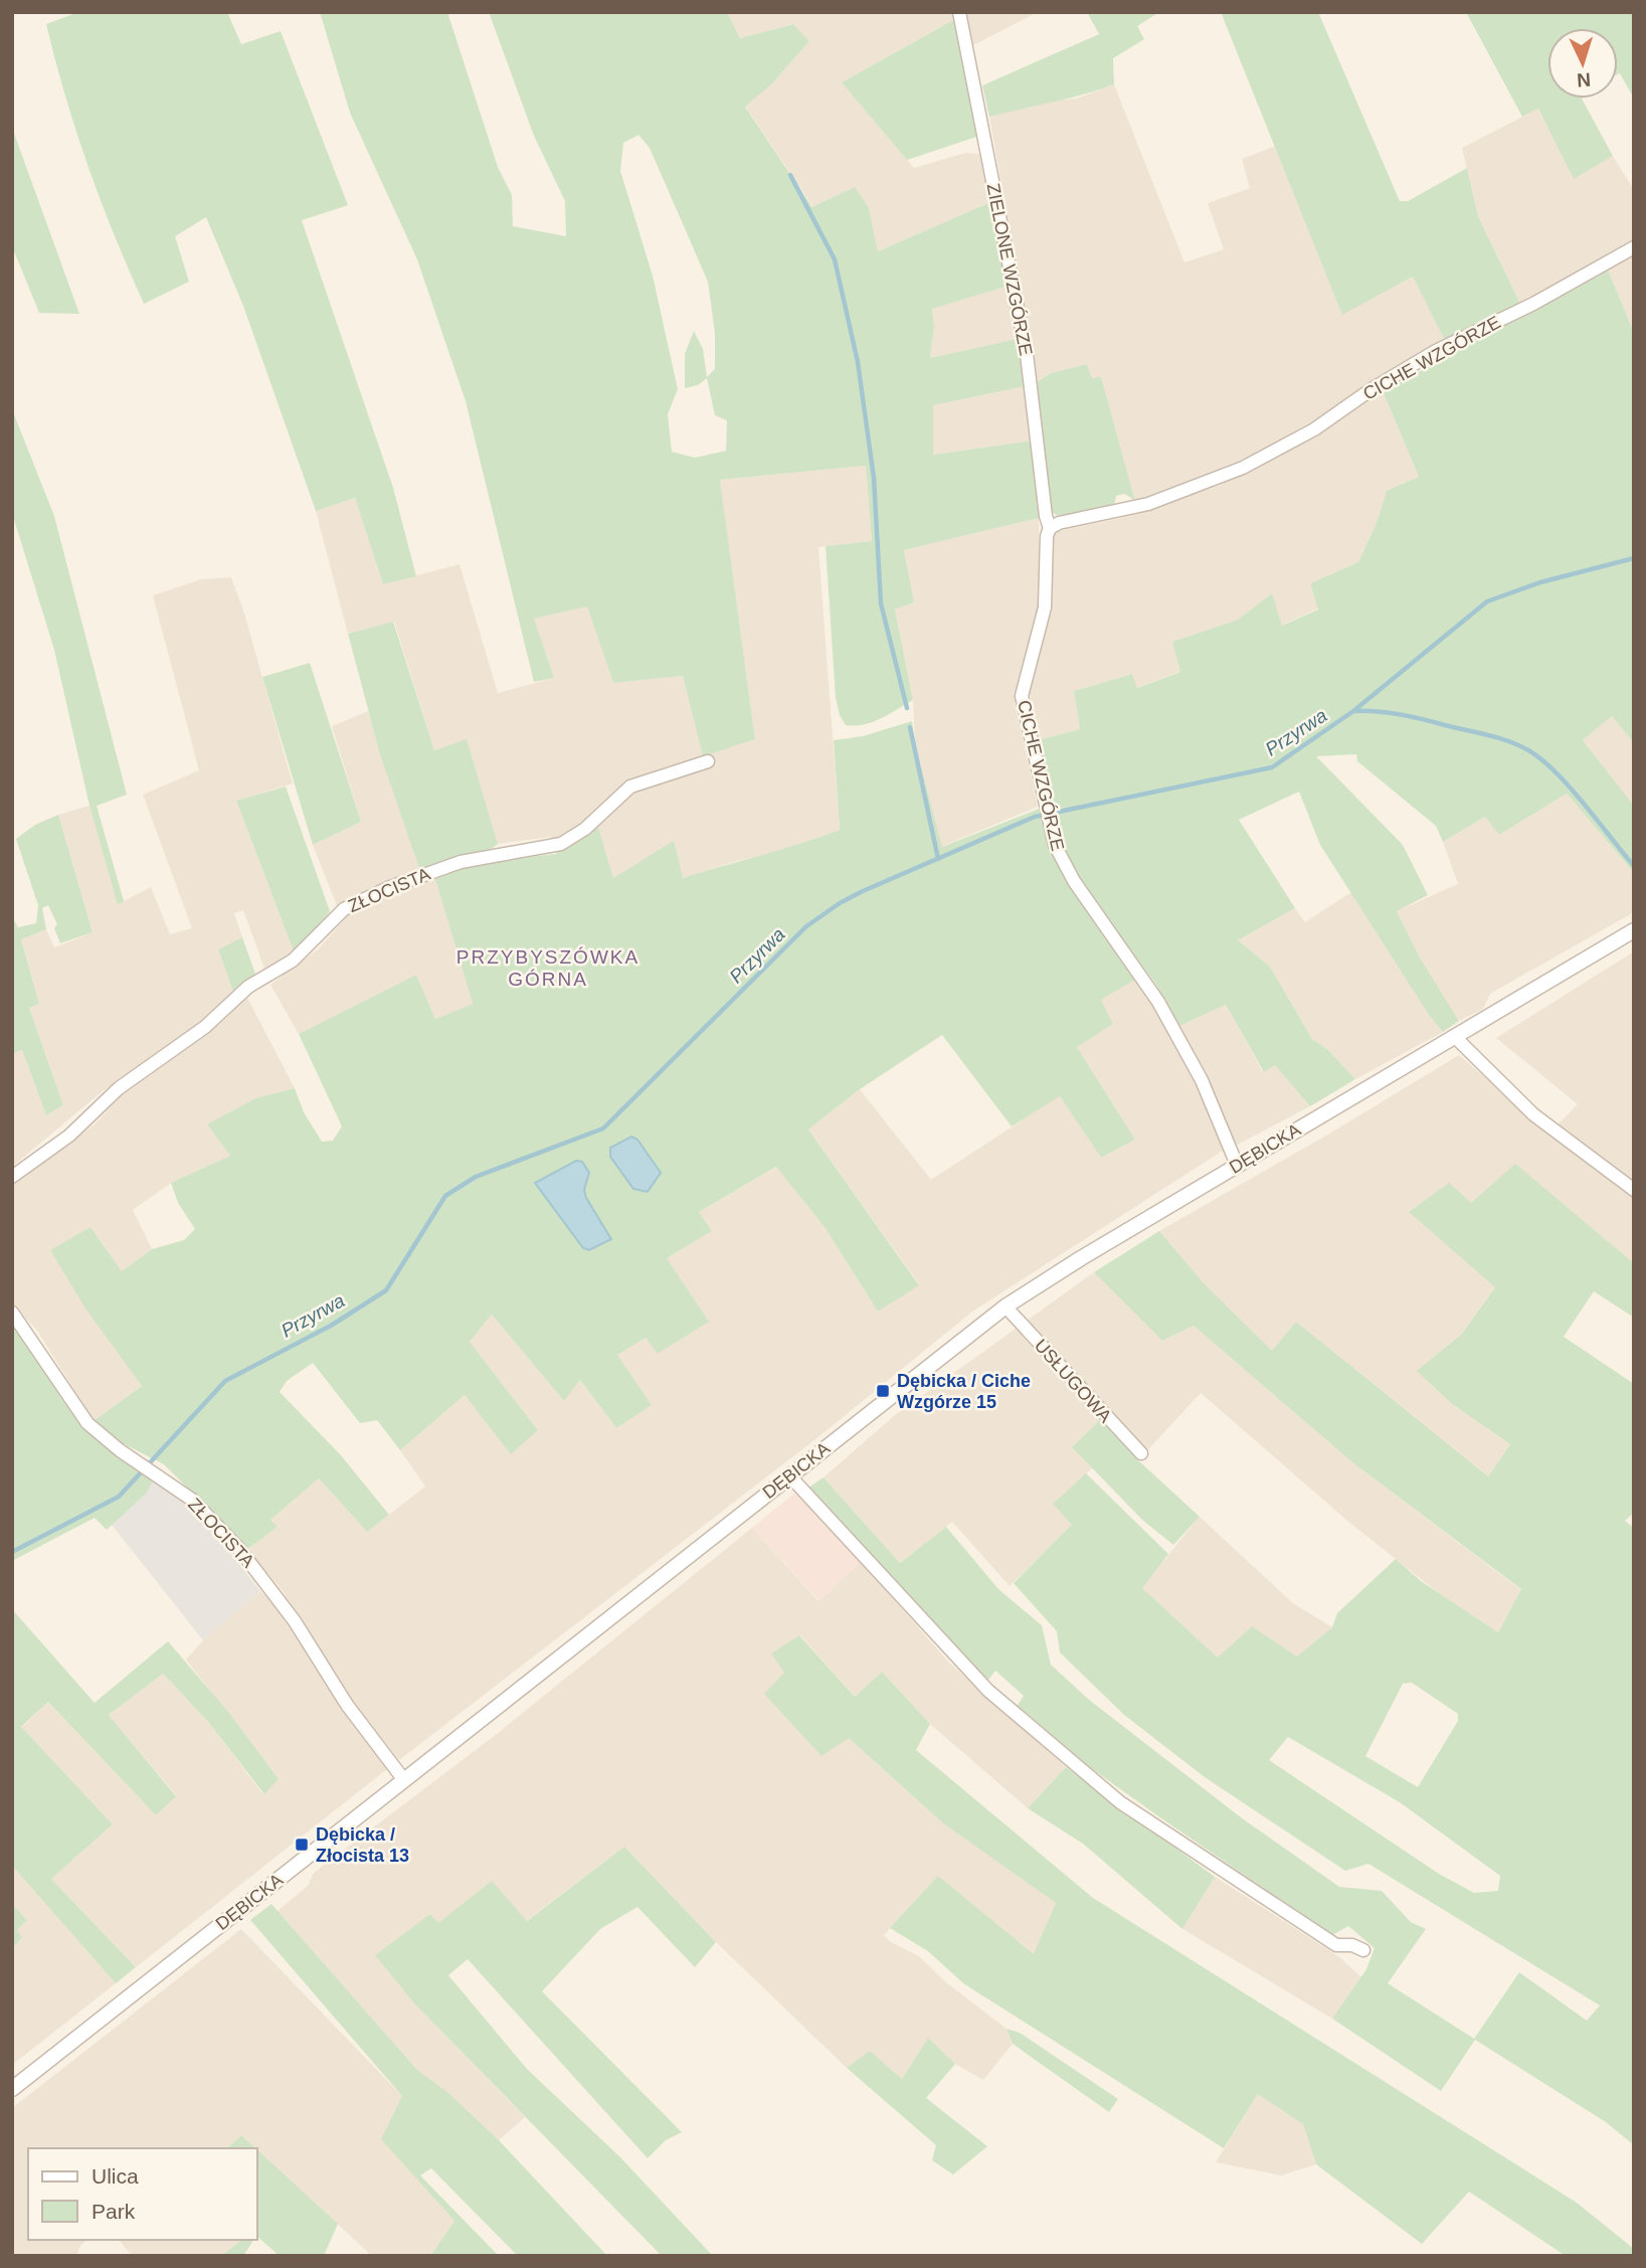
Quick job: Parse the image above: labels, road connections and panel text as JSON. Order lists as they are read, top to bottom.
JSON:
{
  "streets": {
    "street": [
      "ZIELONE WZGÓRZE",
      "CICHE WZGÓRZE",
      "ZŁOCISTA",
      "DĘBICKA",
      "USŁUGOWA"
    ]
  },
  "crossings": [
    ["ZIELONE WZGÓRZE", "CICHE WZGÓRZE"],
    ["CICHE WZGÓRZE", "DĘBICKA"],
    ["ZŁOCISTA", "DĘBICKA"],
    ["DĘBICKA", "USŁUGOWA"]
  ],
  "districts": ["PRZYBYSZÓWKA GÓRNA"],
  "water": ["Przyrwa"],
  "places": {
    "transit": ["Dębicka / Ciche Wzgórze 15", "Dębicka / Złocista 13"]
  },
  "legend": ["Ulica", "Park"],
  "north": "bottom"
}
